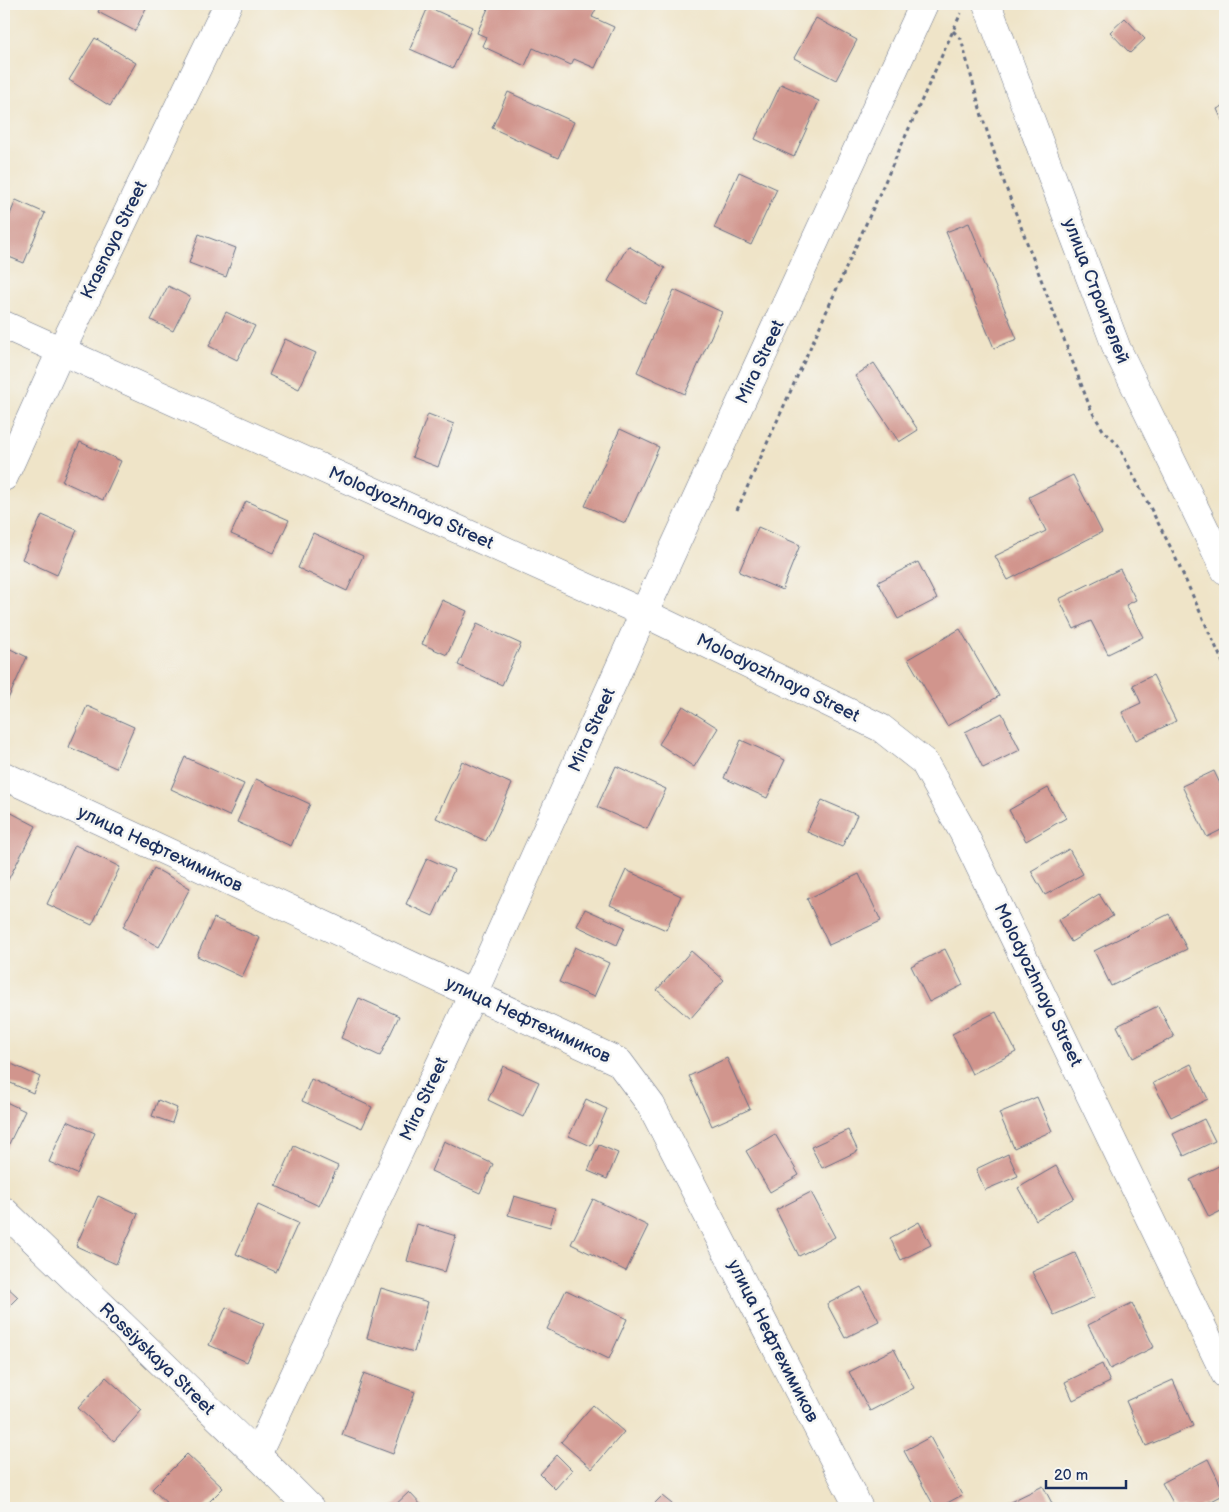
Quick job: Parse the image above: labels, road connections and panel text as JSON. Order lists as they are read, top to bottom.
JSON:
{
  "streets": {
    "street": [
      "Krasnaya Street",
      "улица Строителей",
      "Mira Street",
      "Molodyozhnaya Street",
      "улица Нефтехимиков",
      "Rossiyskaya Street"
    ]
  },
  "crossings": [
    ["Krasnaya Street", "Molodyozhnaya Street"],
    ["Mira Street", "Molodyozhnaya Street"],
    ["Mira Street", "улица Нефтехимиков"],
    ["Mira Street", "Rossiyskaya Street"]
  ],
  "scale_bar": "20 m"
}
